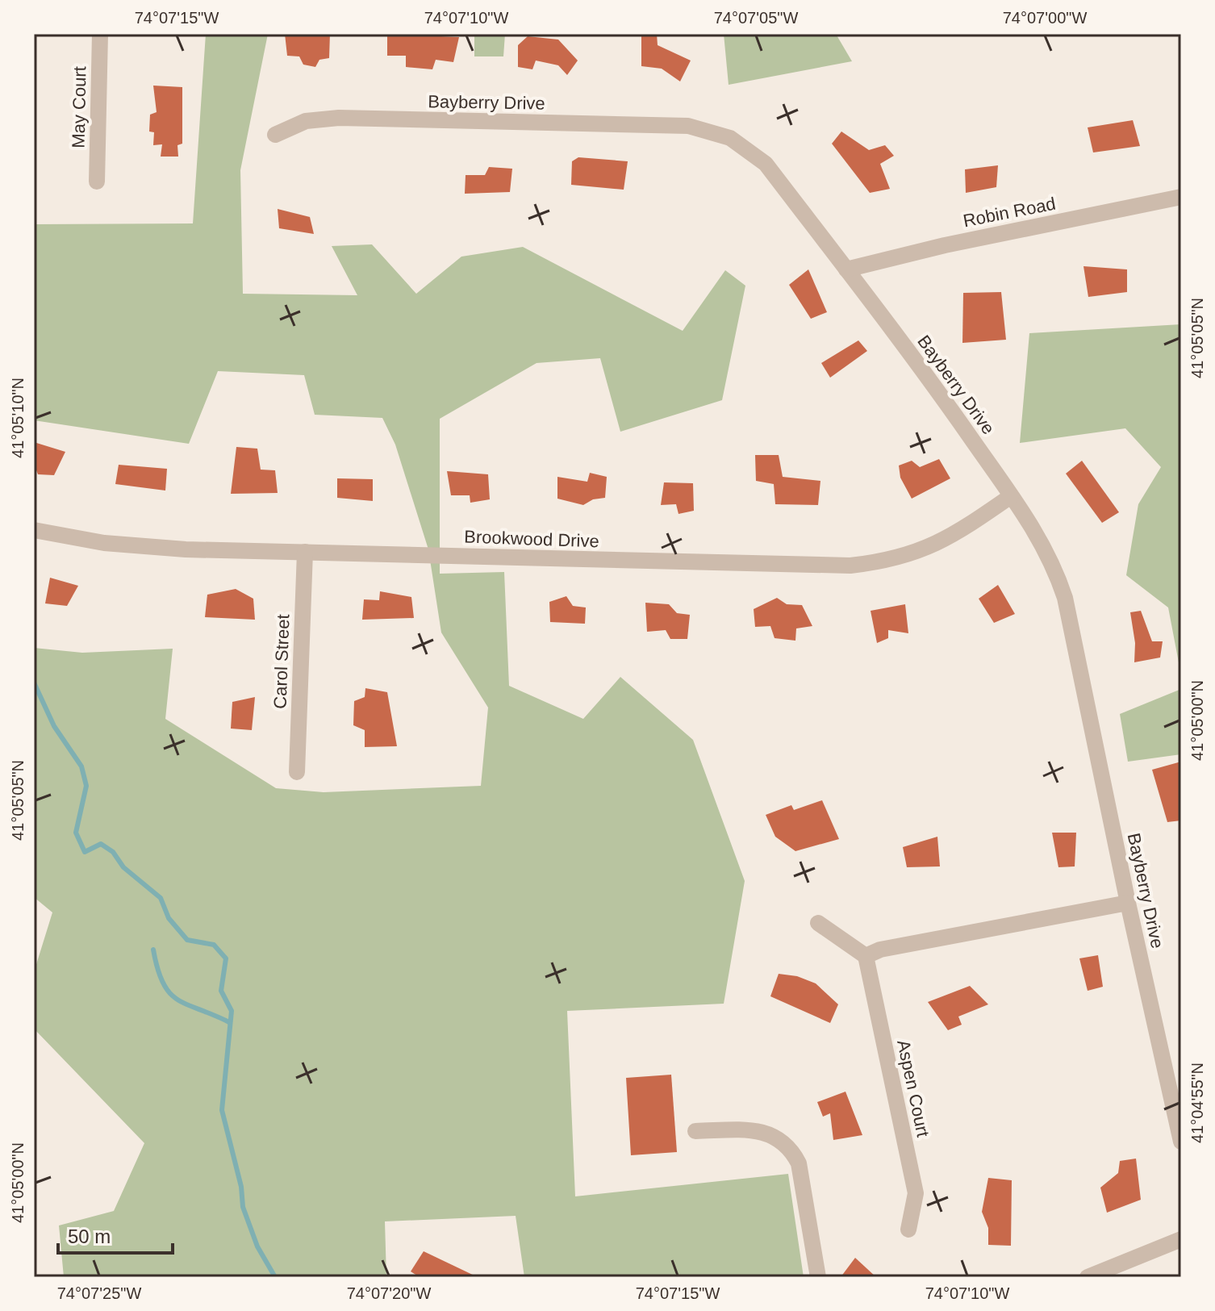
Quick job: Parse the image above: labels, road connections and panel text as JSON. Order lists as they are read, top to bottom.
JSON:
{
  "streets": {
    "street": [
      "Bayberry Drive",
      "May Court",
      "Robin Road",
      "Brookwood Drive",
      "Carol Street",
      "Aspen Court"
    ]
  },
  "crossings": [
    ["Bayberry Drive", "Robin Road"],
    ["Bayberry Drive", "Brookwood Drive"],
    ["Brookwood Drive", "Carol Street"]
  ],
  "scale_bar": "50 m",
  "coordinates": [
    "74°07'15\"W",
    "74°07'10\"W",
    "74°07'05\"W",
    "74°07'00\"W",
    "41°05'05\"N",
    "41°05'10\"N",
    "41°05'00\"N",
    "41°04'55\"N",
    "74°07'25\"W",
    "74°07'20\"W"
  ]
}
